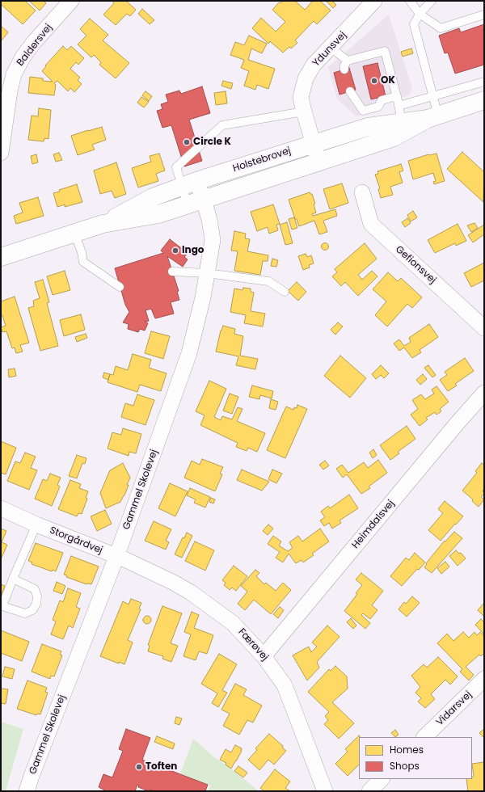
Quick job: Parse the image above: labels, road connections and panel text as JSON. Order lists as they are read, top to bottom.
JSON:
{
  "streets": {
    "main road": ["Holstebrovej"],
    "street": [
      "Baldersvej",
      "Ydunsvej",
      "Gefionsvej",
      "Gammel Skolevej",
      "Heimdalsvej",
      "Storgårdvej",
      "Færøvej",
      "Vidarsvej"
    ]
  },
  "crossings": [
    ["Ydunsvej", "Holstebrovej"],
    ["Holstebrovej", "Gammel Skolevej"],
    ["Gammel Skolevej", "Storgårdvej"],
    ["Gammel Skolevej", "Færøvej"],
    ["Heimdalsvej", "Færøvej"],
    ["Storgårdvej", "Færøvej"]
  ],
  "places": [
    "OK",
    "Circle K",
    "Ingo",
    "Toften"
  ],
  "legend": ["Homes", "Shops"]
}
